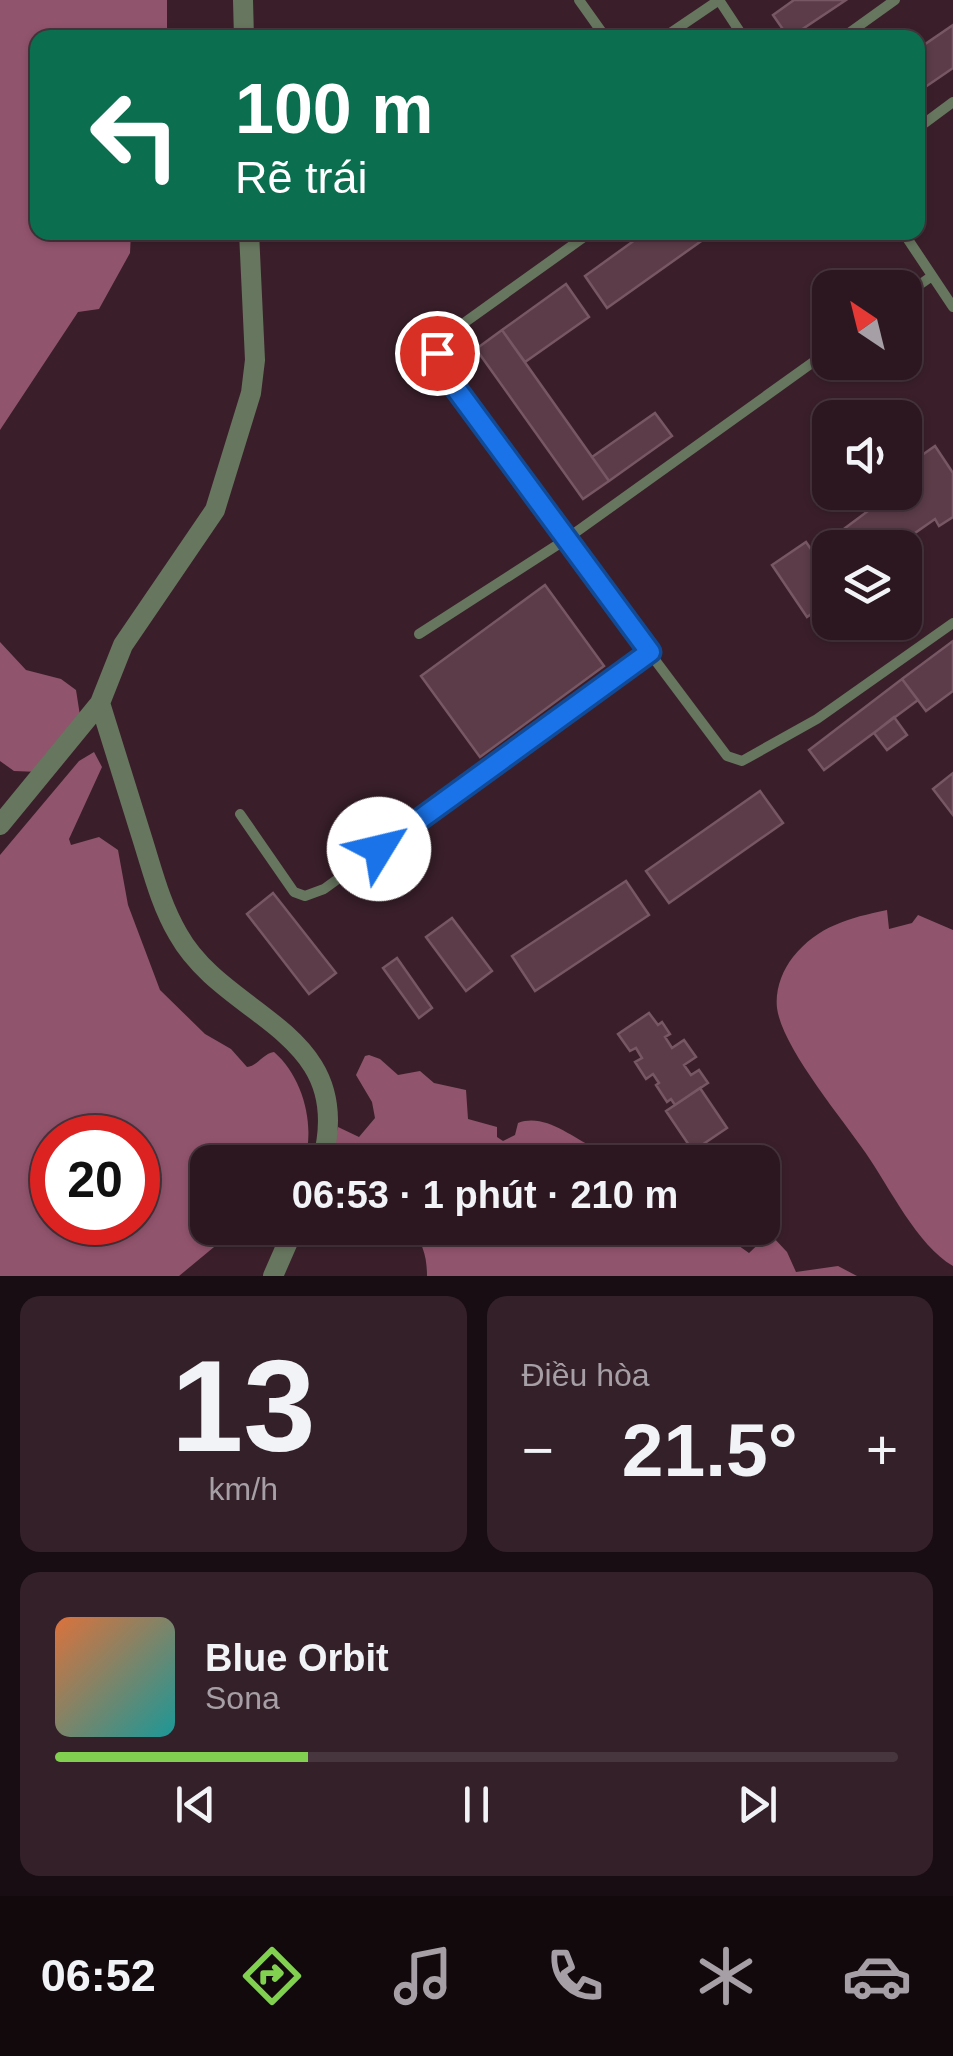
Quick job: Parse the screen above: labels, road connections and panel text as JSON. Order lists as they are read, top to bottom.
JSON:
{
  "north": "top left",
  "page": {
    "turn": ["100 m", "Rẽ trái"],
    "limit": "20",
    "trip": "06:53 · 1 phút · 210 m",
    "tile": [
      ["13", "km/h"],
      "Điều hòa"
    ],
    "heat": ["−", "21.5°", "+"],
    "song": ["Blue Orbit", "Sona"],
    "tabs": "06:52"
  }
}
